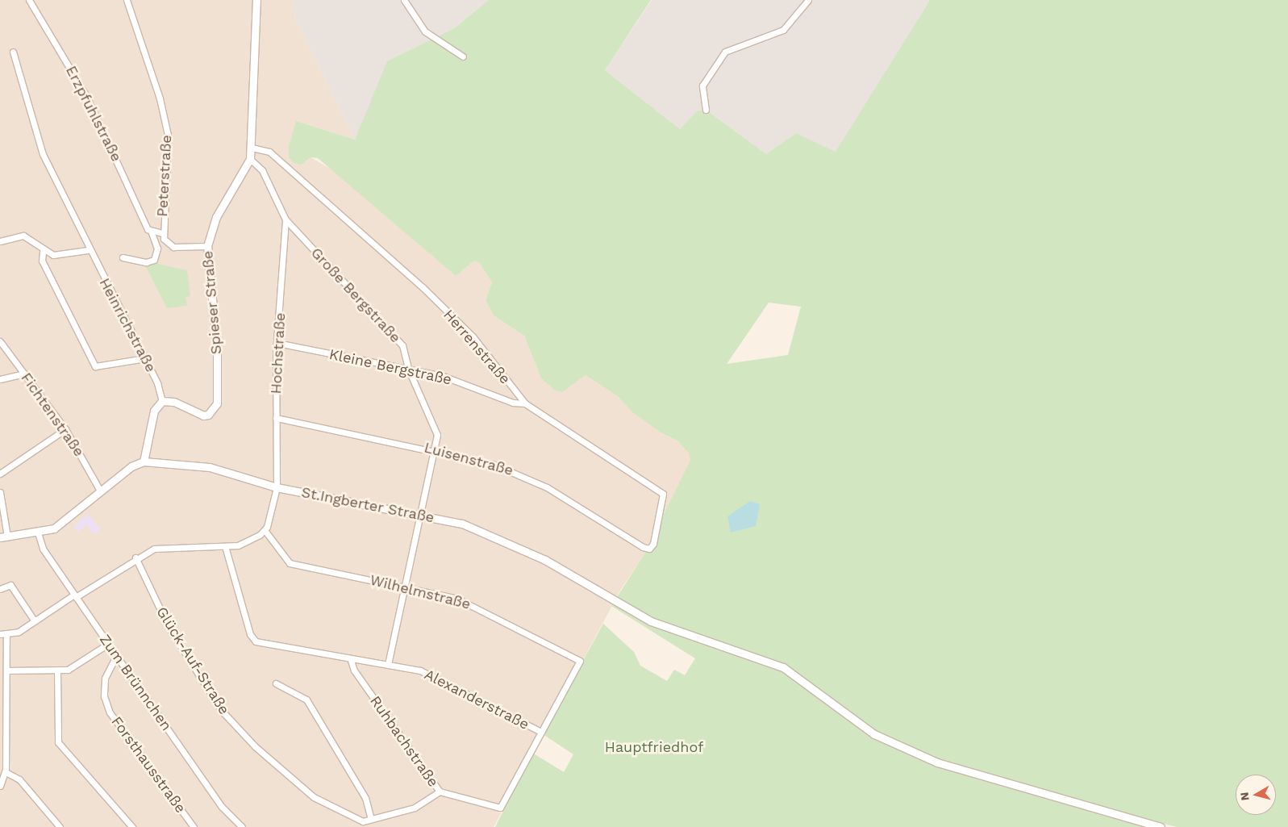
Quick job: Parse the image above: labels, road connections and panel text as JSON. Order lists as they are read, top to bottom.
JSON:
{
  "streets": {
    "main road": ["Spieser Straße", "St.Ingberter Straße"],
    "street": [
      "Erzpfuhlstraße",
      "Peterstraße",
      "Große Bergstraße",
      "Heinrichstraße",
      "Herrenstraße",
      "Hochstraße",
      "Kleine Bergstraße",
      "Fichtenstraße",
      "Luisenstraße",
      "Wilhelmstraße",
      "Glück-Auf-Straße",
      "Zum Brünnchen",
      "Alexanderstraße",
      "Ruhbachstraße",
      "Forsthausstraße"
    ]
  },
  "crossings": [
    ["Peterstraße", "Spieser Straße"],
    ["Große Bergstraße", "Spieser Straße"],
    ["Große Bergstraße", "Hochstraße"],
    ["Große Bergstraße", "Kleine Bergstraße"],
    ["Große Bergstraße", "Luisenstraße"],
    ["Große Bergstraße", "St.Ingberter Straße"],
    ["Große Bergstraße", "Wilhelmstraße"],
    ["Große Bergstraße", "Alexanderstraße"],
    ["Spieser Straße", "Heinrichstraße"],
    ["Spieser Straße", "Herrenstraße"],
    ["Herrenstraße", "Kleine Bergstraße"],
    ["Herrenstraße", "Luisenstraße"],
    ["Hochstraße", "Kleine Bergstraße"],
    ["Hochstraße", "Luisenstraße"],
    ["Hochstraße", "St.Ingberter Straße"],
    ["Hochstraße", "Wilhelmstraße"],
    ["Wilhelmstraße", "Alexanderstraße"],
    ["Wilhelmstraße", "Ruhbachstraße"],
    ["Zum Brünnchen", "Forsthausstraße"],
    ["Alexanderstraße", "Ruhbachstraße"]
  ],
  "parks": ["Hauptfriedhof"],
  "north": "left"
}
